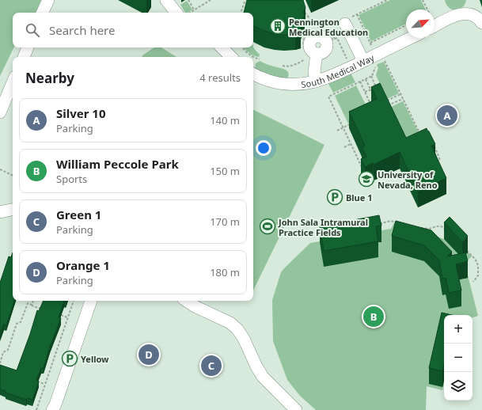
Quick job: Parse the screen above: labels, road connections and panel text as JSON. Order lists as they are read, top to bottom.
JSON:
{
  "streets": {
    "street": ["South Medical Way"]
  },
  "places": {
    "building": ["Pennington Medical Education"],
    "school or university": ["University of Nevada, Reno"],
    "parking": ["Blue 1", "Yellow"],
    "sports": ["John Sala Intramural Practice Fields"]
  },
  "north": "top right",
  "page": {
    "search": "Search here",
    "heading": ["Nearby", "4 results"],
    "list": [
      {
        "mark": "A",
        "name": "Silver 10",
        "note": "Parking",
        "value": "140 m"
      },
      {
        "mark": "B",
        "name": "William Peccole Park",
        "note": "Sports",
        "value": "150 m"
      },
      {
        "mark": "C",
        "name": "Green 1",
        "note": "Parking",
        "value": "170 m"
      },
      {
        "mark": "D",
        "name": "Orange 1",
        "note": "Parking",
        "value": "180 m"
      }
    ],
    "pins": [
      "A",
      "B",
      "D",
      "C"
    ],
    "map_buttons": ["+", "−"]
  }
}
